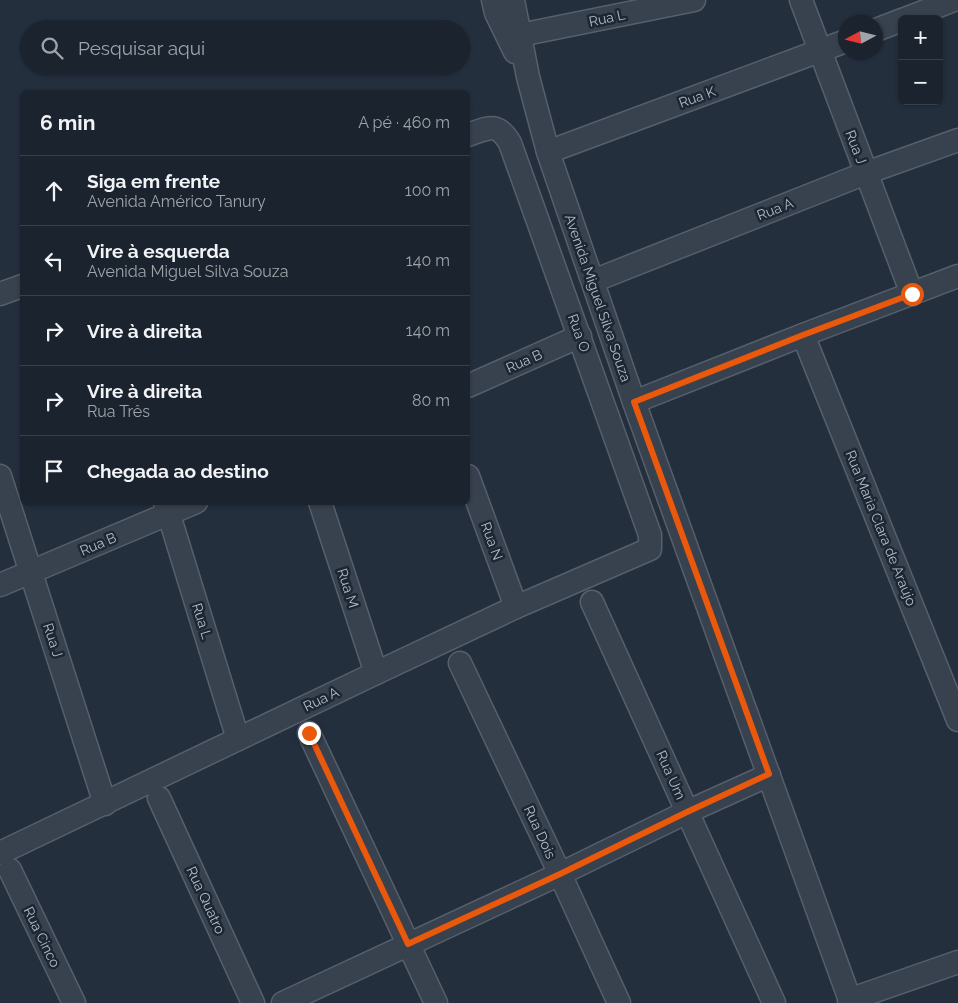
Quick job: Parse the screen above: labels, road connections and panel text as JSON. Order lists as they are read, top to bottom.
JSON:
{
  "streets": {
    "street": [
      "Rua L",
      "Rua K",
      "Rua J",
      "Rua A",
      "Avenida Miguel Silva Souza",
      "Rua O",
      "Rua B",
      "Rua Maria Clara de Araújo",
      "Rua N",
      "Rua M",
      "Rua Um",
      "Rua Dois",
      "Rua Quatro",
      "Rua Cinco"
    ]
  },
  "crossings": [
    ["Rua L", "Rua A"],
    ["Rua L", "Avenida Miguel Silva Souza"],
    ["Rua L", "Rua B"],
    ["Rua K", "Rua J"],
    ["Rua K", "Avenida Miguel Silva Souza"],
    ["Rua J", "Rua A"],
    ["Rua J", "Rua B"],
    ["Rua A", "Avenida Miguel Silva Souza"],
    ["Rua A", "Rua O"],
    ["Rua A", "Rua N"],
    ["Rua A", "Rua M"],
    ["Rua A", "Rua Cinco"],
    ["Rua O", "Rua B"]
  ],
  "north": "left",
  "page": {
    "map_buttons": ["+", "−"],
    "search": "Pesquisar aqui",
    "heading": ["6 min", "A pé · 460 m"],
    "list": [
      ["Siga em frente", "Avenida Américo Tanury", "100 m"],
      ["Vire à esquerda", "Avenida Miguel Silva Souza", "140 m"],
      ["Vire à direita", "140 m"],
      ["Vire à direita", "Rua Três", "80 m"],
      "Chegada ao destino"
    ]
  }
}
